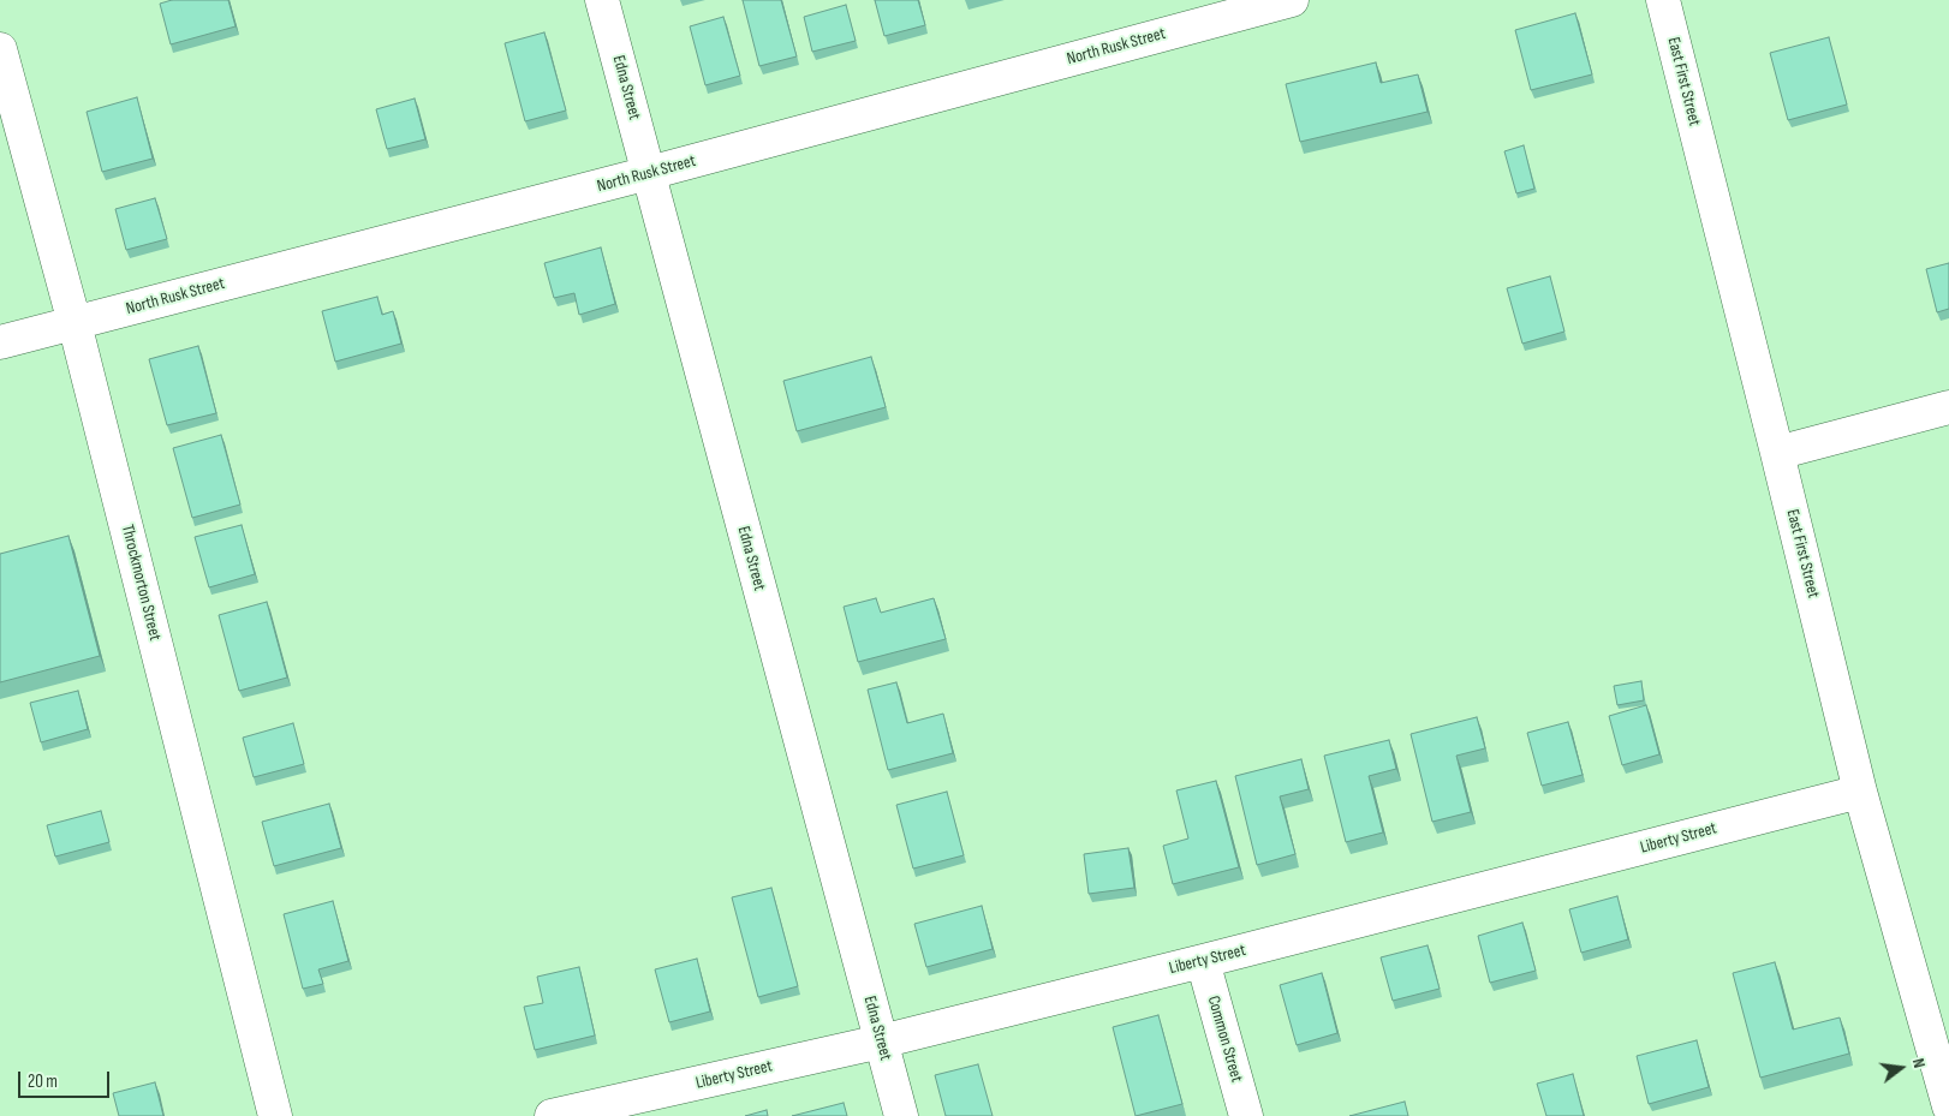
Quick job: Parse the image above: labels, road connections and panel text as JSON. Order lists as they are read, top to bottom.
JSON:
{
  "streets": {
    "street": [
      "North Rusk Street",
      "East First Street",
      "Edna Street",
      "Throckmorton Street",
      "Liberty Street",
      "Common Street"
    ]
  },
  "crossings": [
    ["North Rusk Street", "Edna Street"],
    ["North Rusk Street", "Throckmorton Street"],
    ["East First Street", "Liberty Street"],
    ["Edna Street", "Liberty Street"],
    ["Liberty Street", "Common Street"]
  ],
  "scale_bar": "20 m",
  "north": "right"
}
